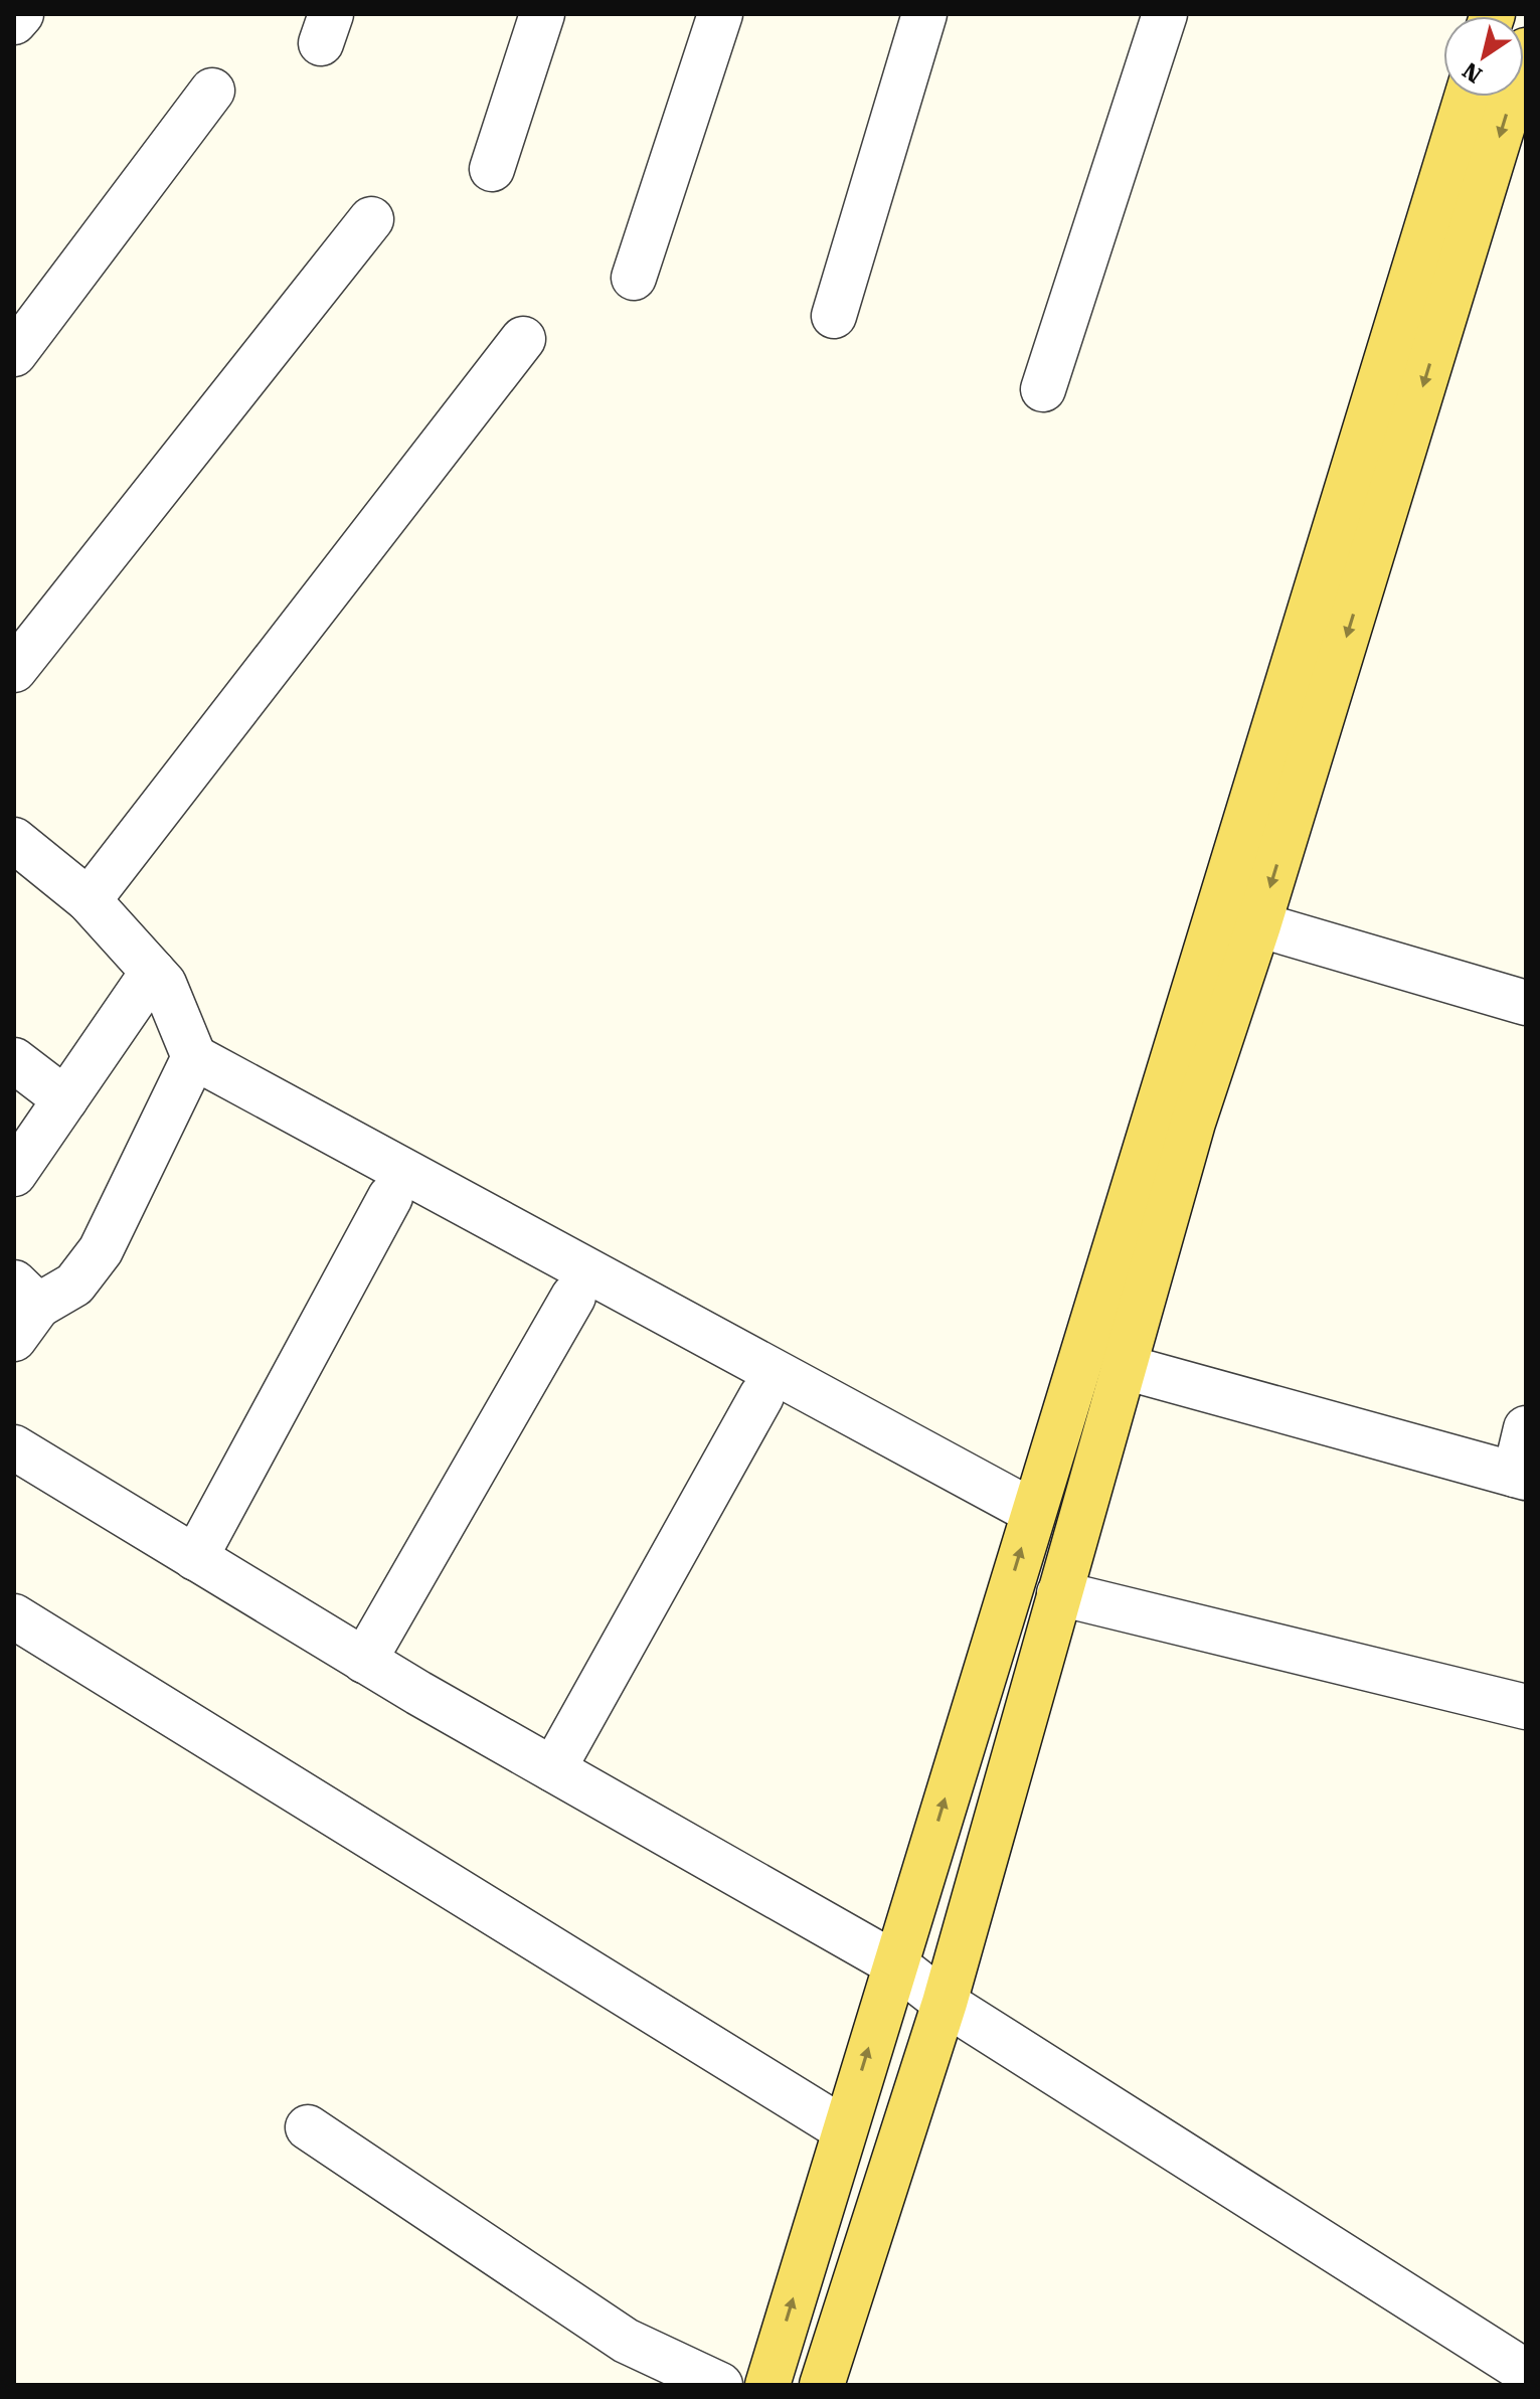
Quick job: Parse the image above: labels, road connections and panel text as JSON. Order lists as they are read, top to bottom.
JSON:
{
  "north": "bottom left"
}
